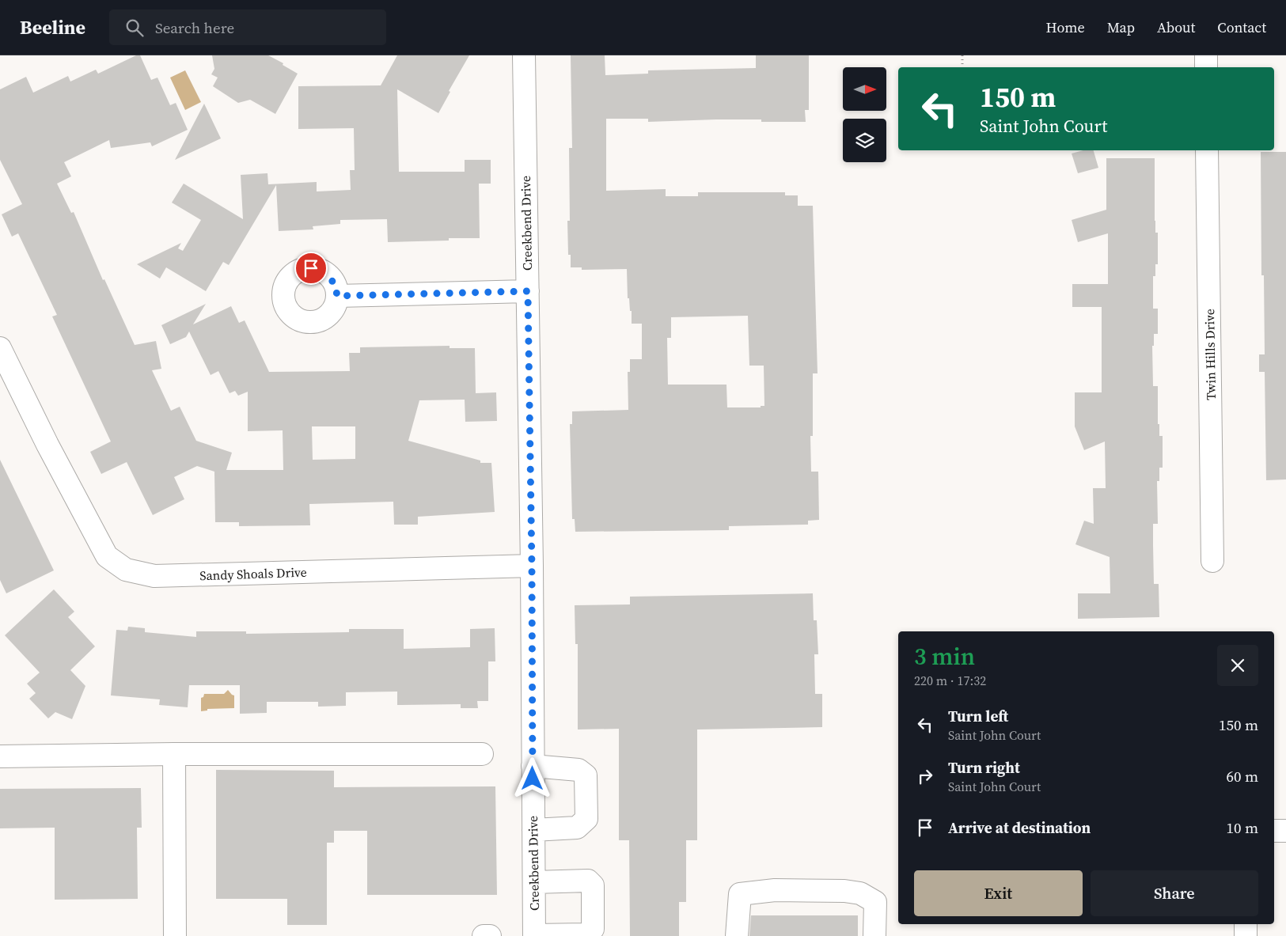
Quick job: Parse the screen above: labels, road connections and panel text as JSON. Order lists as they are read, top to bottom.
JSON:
{
  "streets": {
    "street": ["Creekbend Drive", "Twin Hills Drive", "Sandy Shoals Drive"]
  },
  "crossings": [
    ["Creekbend Drive", "Sandy Shoals Drive"]
  ],
  "north": "right",
  "page": {
    "header": "Beeline",
    "search": "Search here",
    "nav": [
      "Home",
      "Map",
      "About",
      "Contact"
    ],
    "turn": ["150 m", "Saint John Court"],
    "heading": ["3 min", "220 m · 17:32"],
    "list": [
      {
        "name": "Turn left",
        "note": "Saint John Court",
        "value": "150 m"
      },
      {
        "name": "Turn right",
        "note": "Saint John Court",
        "value": "60 m"
      },
      {
        "name": "Arrive at destination",
        "value": "10 m"
      }
    ],
    "buttons": ["Exit", "Share"]
  }
}
